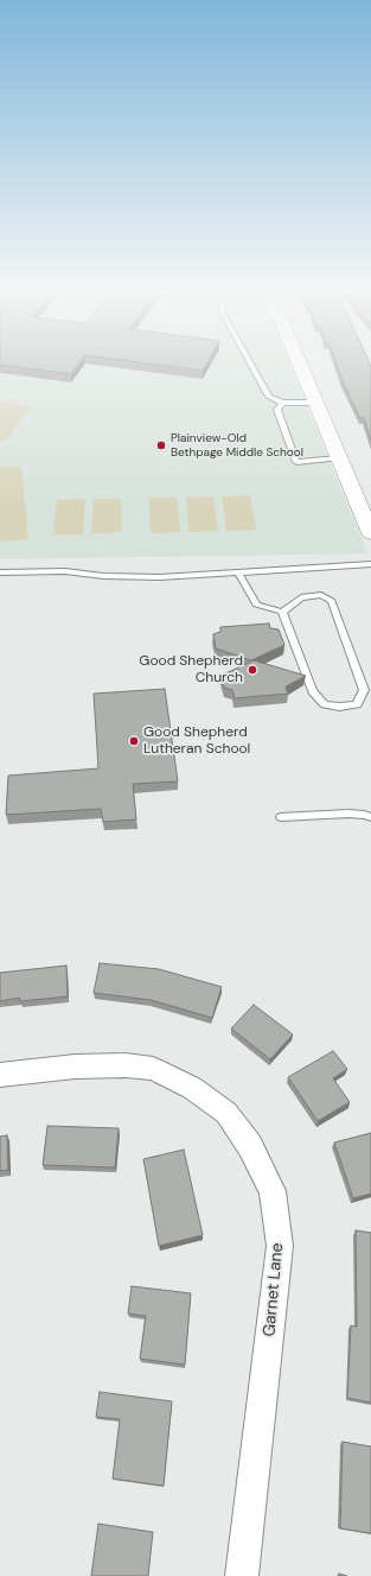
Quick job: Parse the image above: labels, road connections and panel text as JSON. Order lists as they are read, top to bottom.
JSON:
{
  "streets": {
    "street": ["Garnet Lane"]
  },
  "places": ["Plainview-Old Bethpage Middle School", "Good Shepherd Church", "Good Shepherd Lutheran School"]
}
